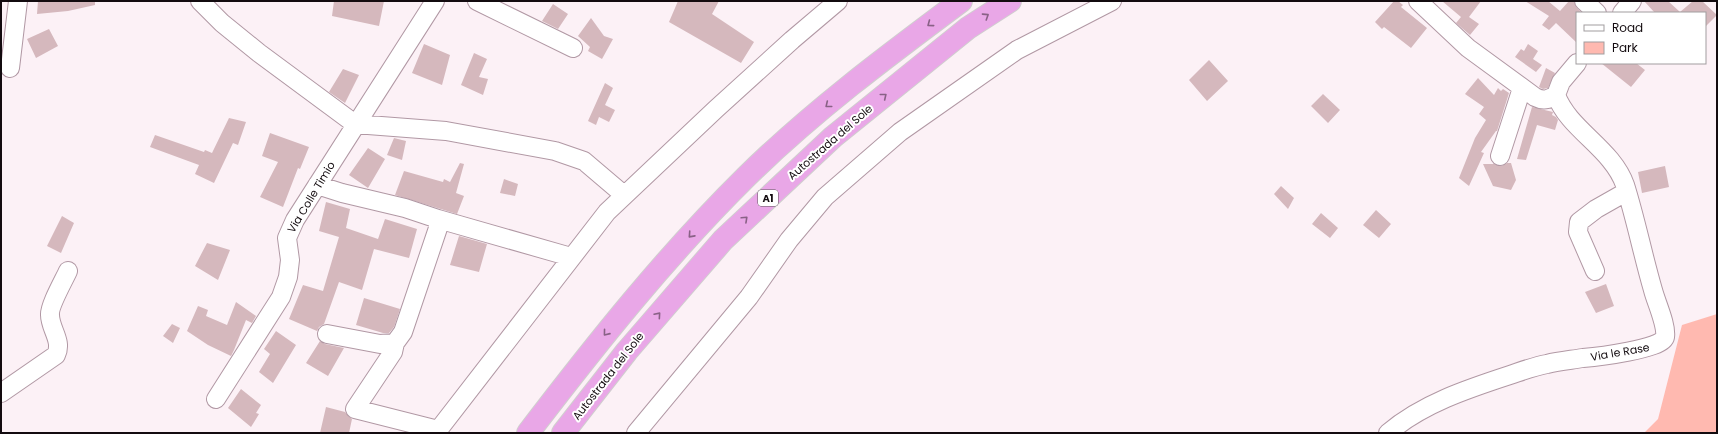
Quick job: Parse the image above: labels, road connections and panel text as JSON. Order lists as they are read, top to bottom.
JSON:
{
  "streets": {
    "highway": ["Autostrada del Sole", "A1"],
    "street": ["Via Colle Timio", "Via le Rase"]
  },
  "legend": ["Road", "Park"]
}
